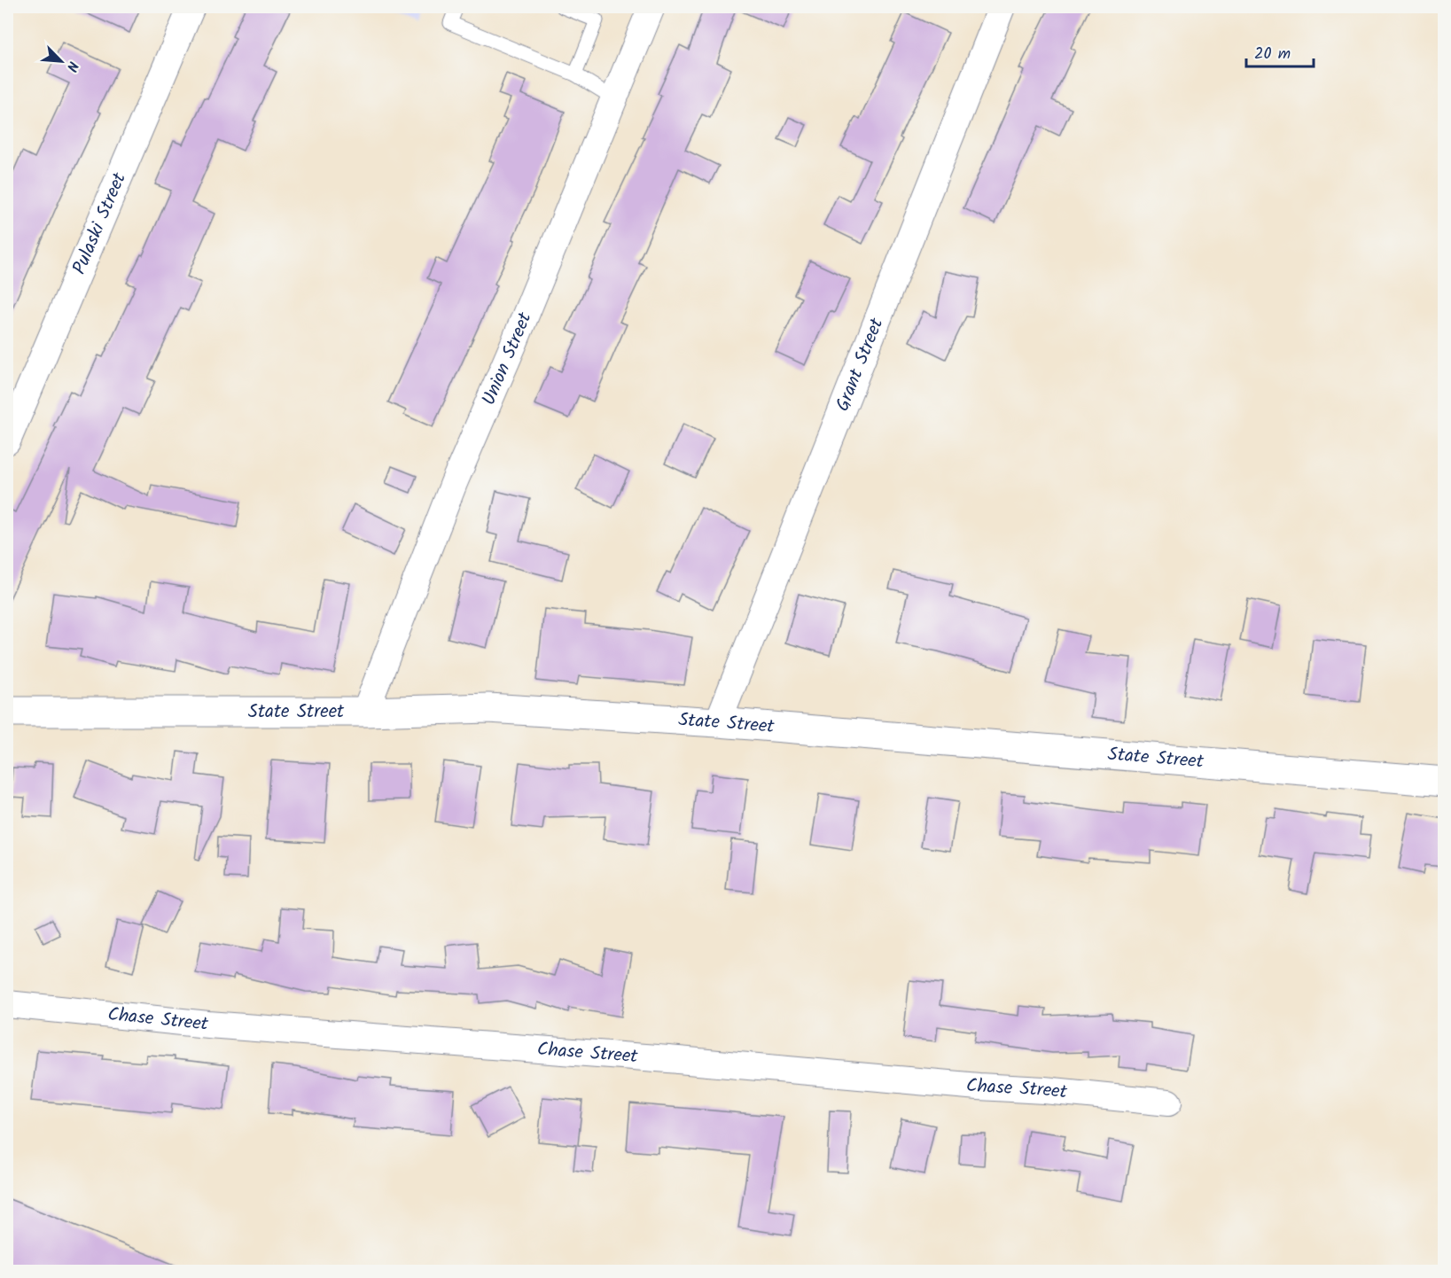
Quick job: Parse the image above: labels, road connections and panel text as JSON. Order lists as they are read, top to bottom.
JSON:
{
  "streets": {
    "main road": ["State Street"],
    "street": [
      "Pulaski Street",
      "Union Street",
      "Grant Street",
      "Chase Street"
    ]
  },
  "crossings": [
    ["Union Street", "State Street"],
    ["Grant Street", "State Street"]
  ],
  "scale_bar": "20 m",
  "north": "bottom right"
}
